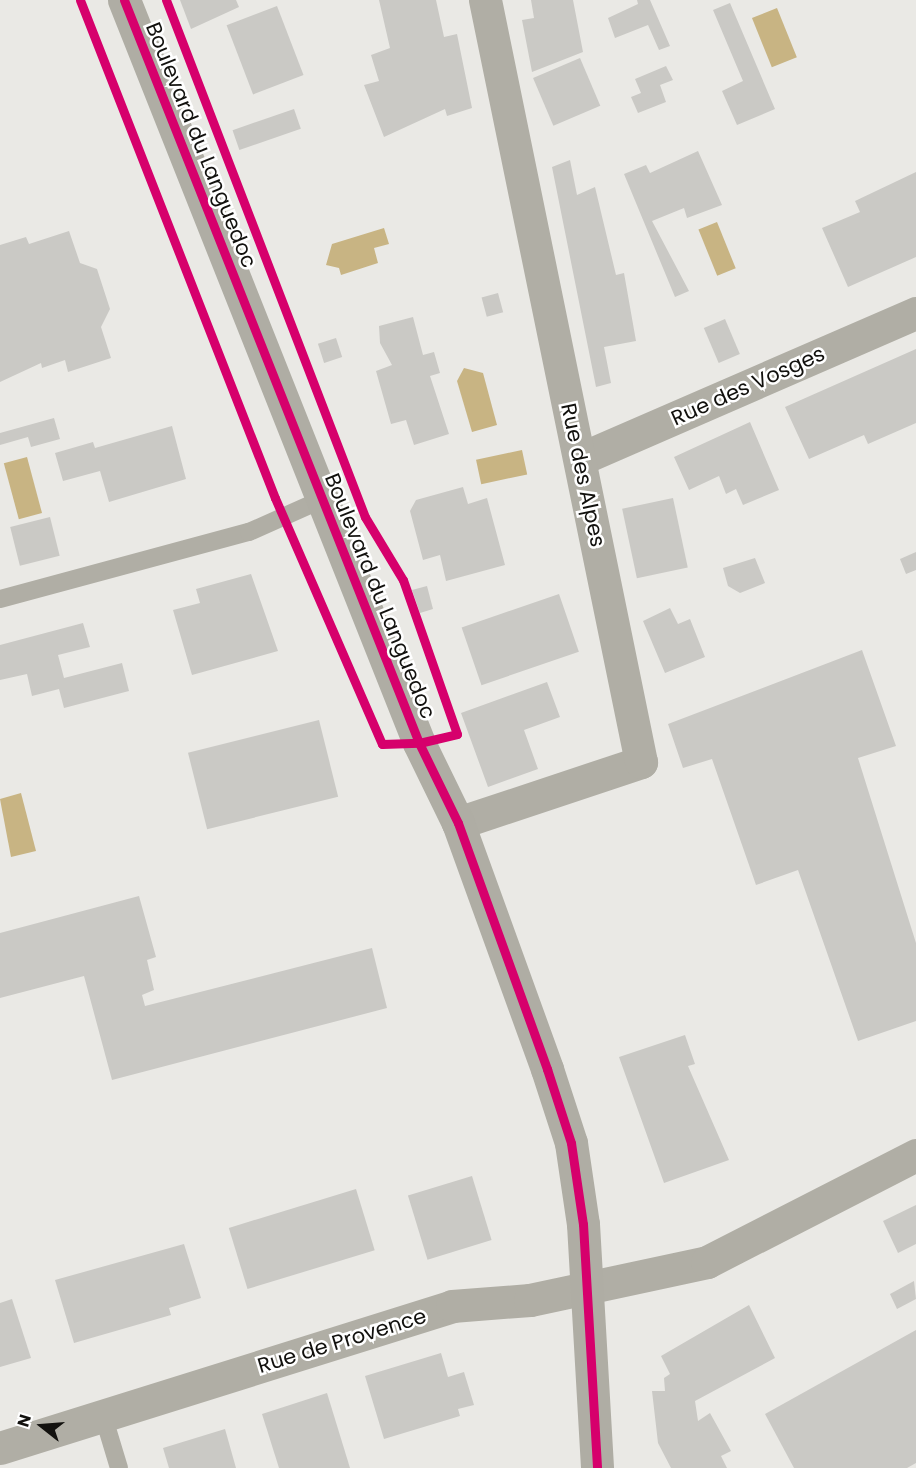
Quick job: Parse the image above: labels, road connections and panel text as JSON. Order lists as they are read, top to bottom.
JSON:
{
  "streets": {
    "street": [
      "Boulevard du Languedoc",
      "Rue des Vosges",
      "Rue des Alpes",
      "Rue de Provence"
    ]
  },
  "crossings": [
    ["Boulevard du Languedoc", "Rue des Alpes"],
    ["Boulevard du Languedoc", "Rue de Provence"],
    ["Rue des Vosges", "Rue des Alpes"]
  ],
  "north": "left"
}
